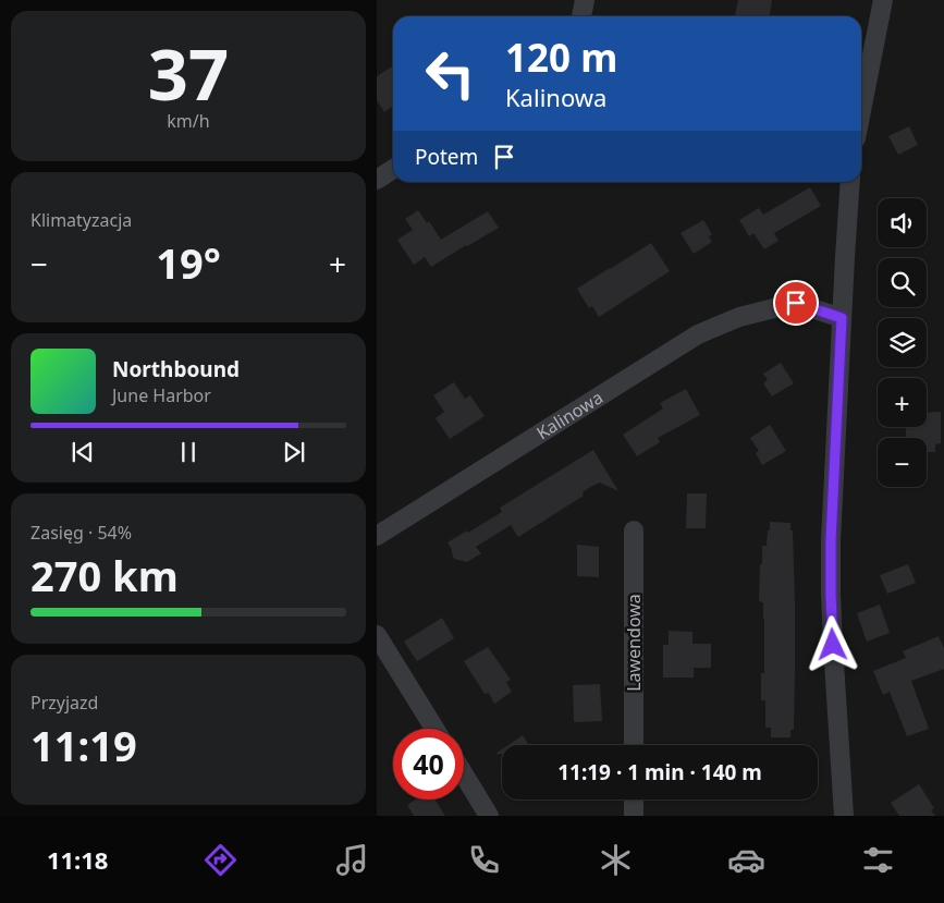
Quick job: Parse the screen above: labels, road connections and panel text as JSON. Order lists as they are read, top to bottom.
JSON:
{
  "streets": {
    "street": ["Kalinowa", "Lawendowa"]
  },
  "page": {
    "tile": [
      ["37", "km/h"],
      "Klimatyzacja",
      ["Zasięg · 54%", "270 km"],
      ["Przyjazd", "11:19"]
    ],
    "turn": ["120 m", "Kalinowa"],
    "then": "Potem",
    "map_buttons": ["+", "−"],
    "heat": ["−", "19°", "+"],
    "song": ["Northbound", "June Harbor"],
    "limit": "40",
    "trip": "11:19 · 1 min · 140 m",
    "tabs": "11:18"
  }
}
